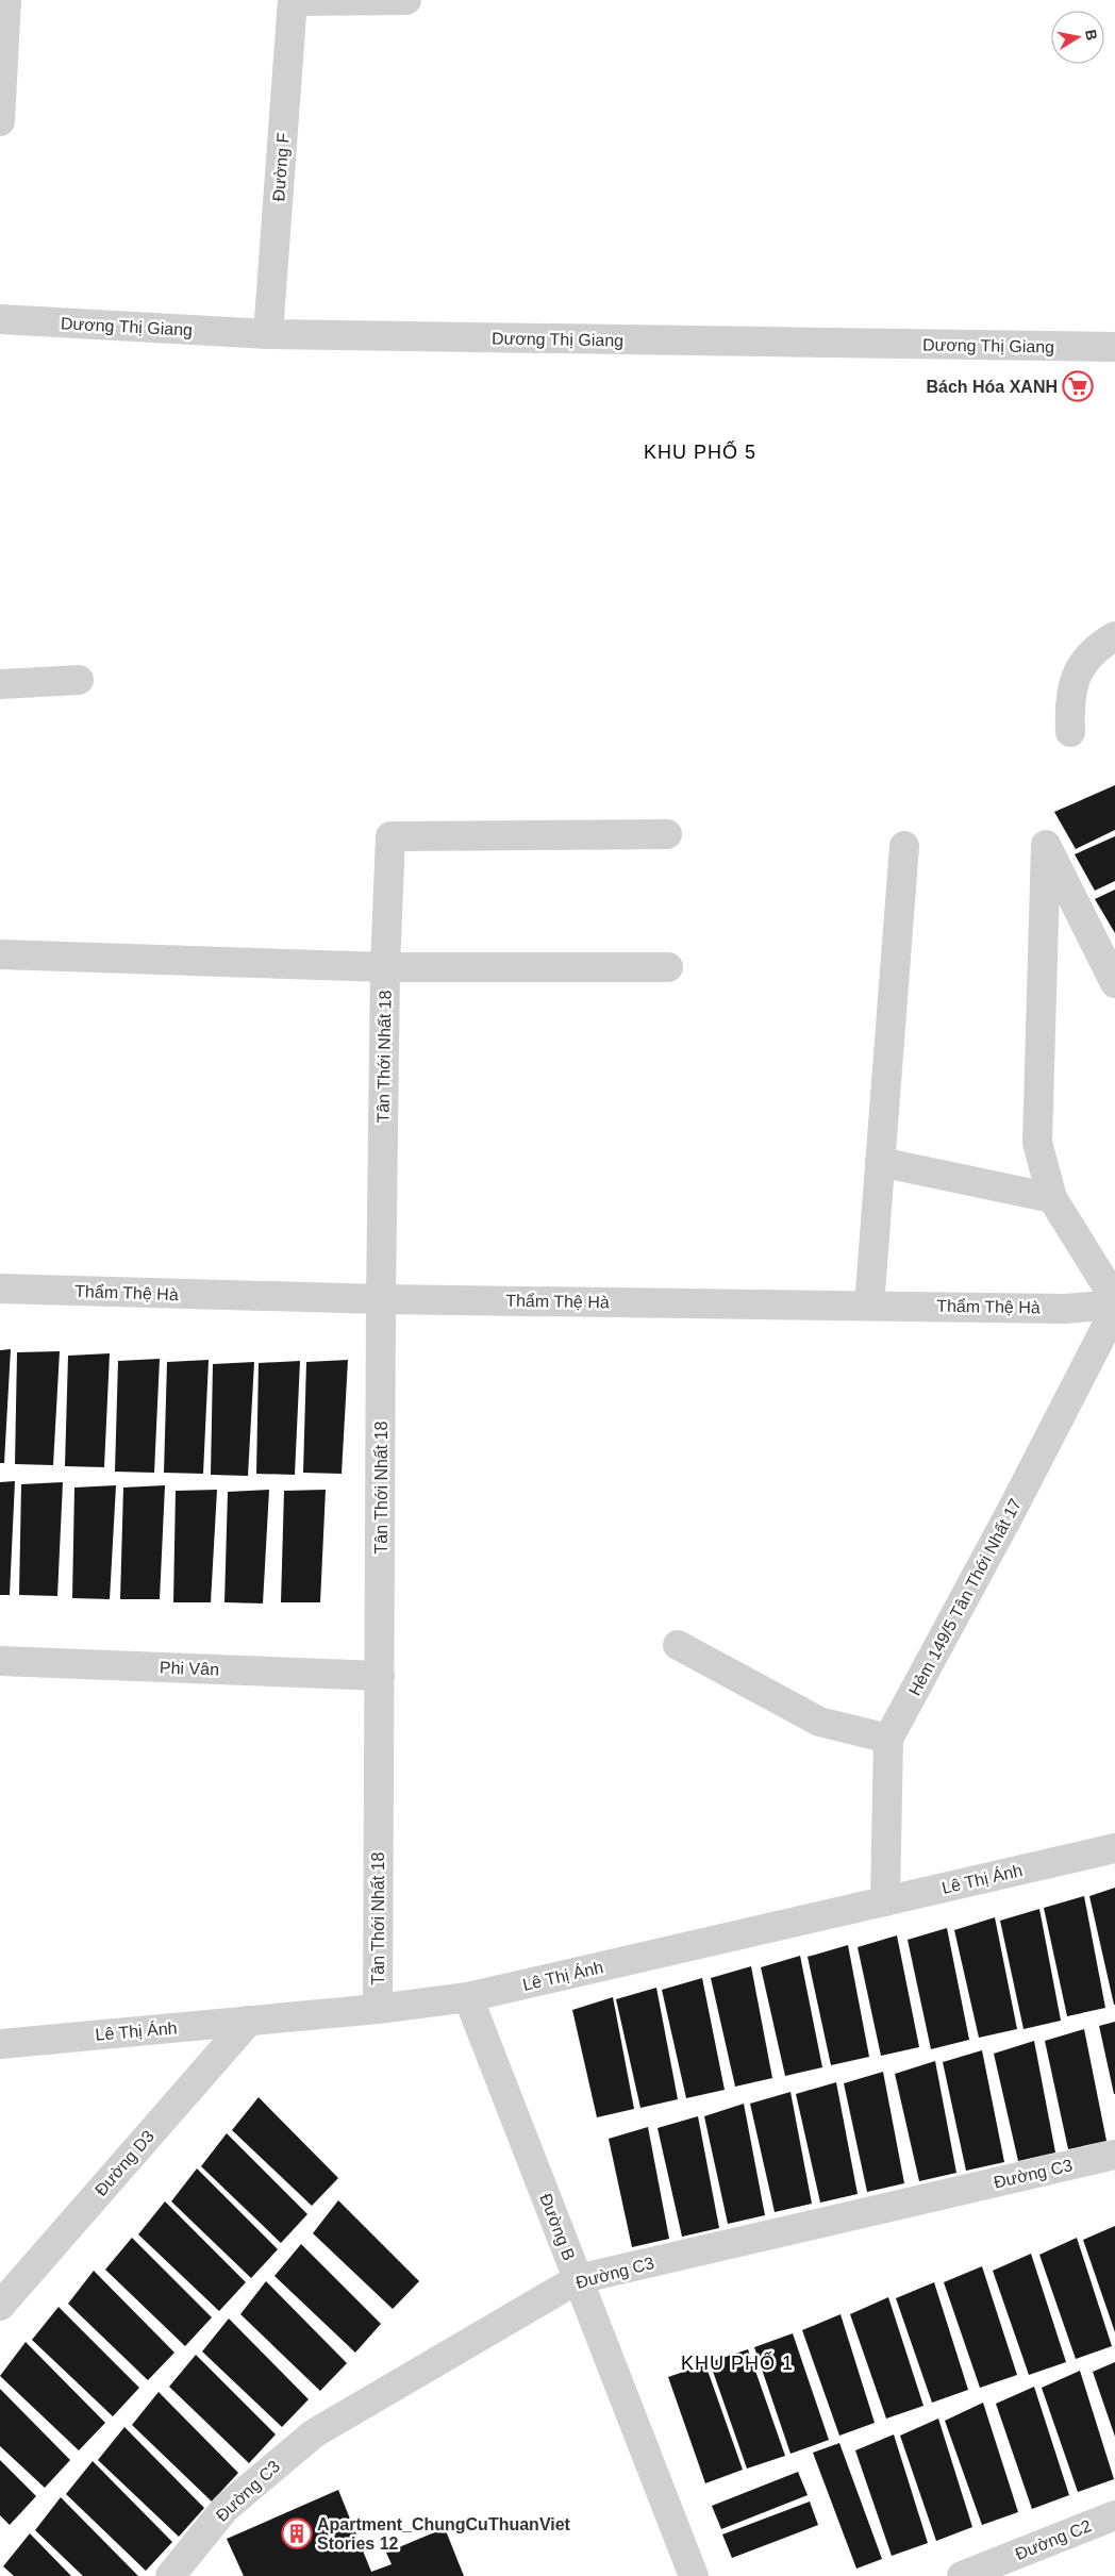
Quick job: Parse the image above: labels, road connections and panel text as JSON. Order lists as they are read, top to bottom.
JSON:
{
  "streets": {
    "street": [
      "Đường F",
      "Dương Thị Giang",
      "Tân Thới Nhất 18",
      "Thẩm Thệ Hà",
      "Hẻm 149/5 Tân Thới Nhất 17",
      "Phi Vân",
      "Lê Thị Ánh",
      "Đường D3",
      "Đường C3",
      "Đường B",
      "Đường C2"
    ]
  },
  "crossings": [
    ["Đường F", "Dương Thị Giang"],
    ["Tân Thới Nhất 18", "Thẩm Thệ Hà"],
    ["Tân Thới Nhất 18", "Phi Vân"],
    ["Tân Thới Nhất 18", "Lê Thị Ánh"],
    ["Hẻm 149/5 Tân Thới Nhất 17", "Lê Thị Ánh"],
    ["Lê Thị Ánh", "Đường D3"],
    ["Lê Thị Ánh", "Đường B"],
    ["Đường C3", "Đường B"]
  ],
  "districts": ["KHU PHỐ 5", "KHU PHỐ 1"],
  "places": {
    "supermarket": ["Bách Hóa XANH"],
    "building": ["Apartment_ChungCuThuanViet Stories 12"]
  },
  "north": "right"
}
